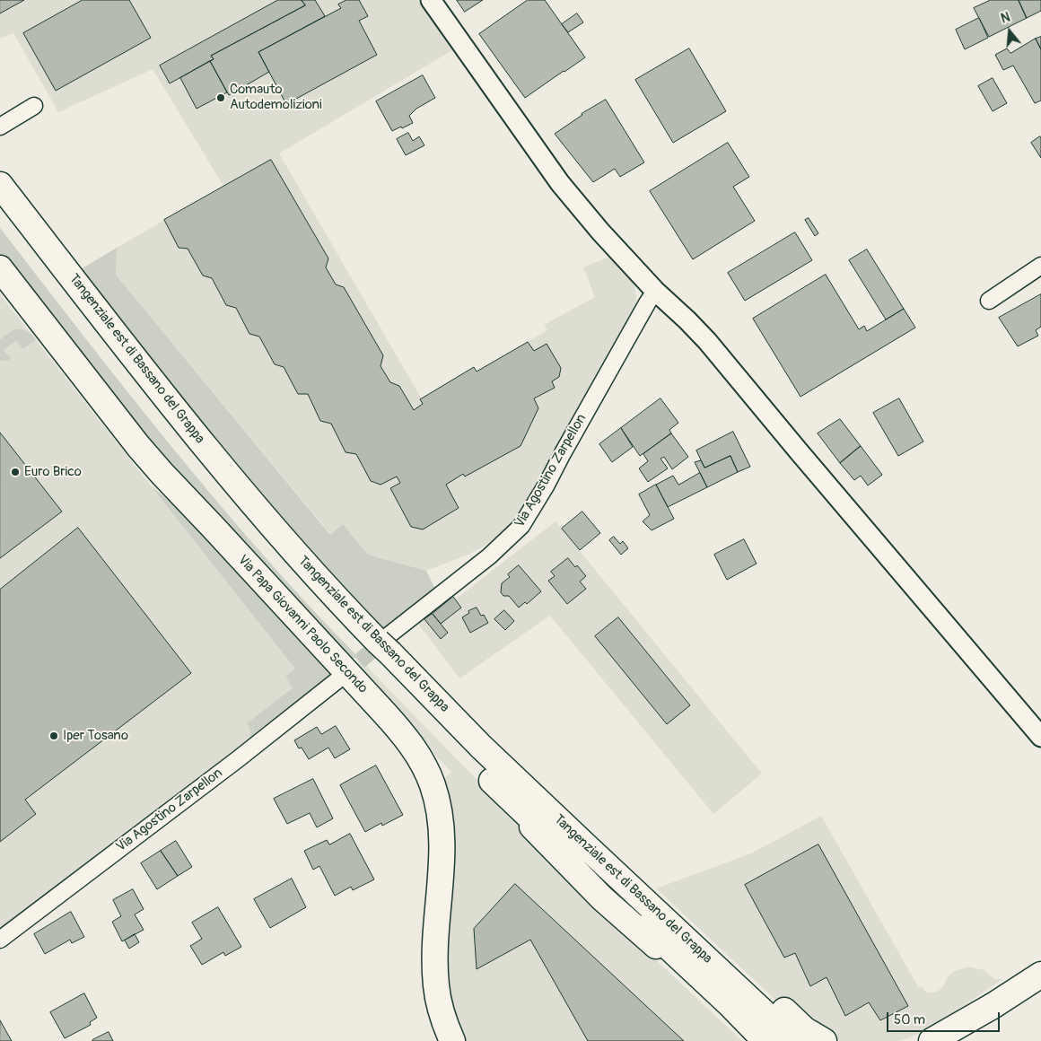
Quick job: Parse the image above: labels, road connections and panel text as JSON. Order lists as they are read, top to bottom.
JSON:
{
  "streets": {
    "main road": ["Tangenziale est di Bassano del Grappa", "Via Papa Giovanni Paolo Secondo"],
    "street": ["Via Agostino Zarpellon"]
  },
  "crossings": [
    ["Tangenziale est di Bassano del Grappa", "Via Agostino Zarpellon"]
  ],
  "places": ["Comauto Autodemolizioni", "Euro Brico", "Iper Tosano"],
  "scale_bar": "50 m",
  "north": "top"
}
